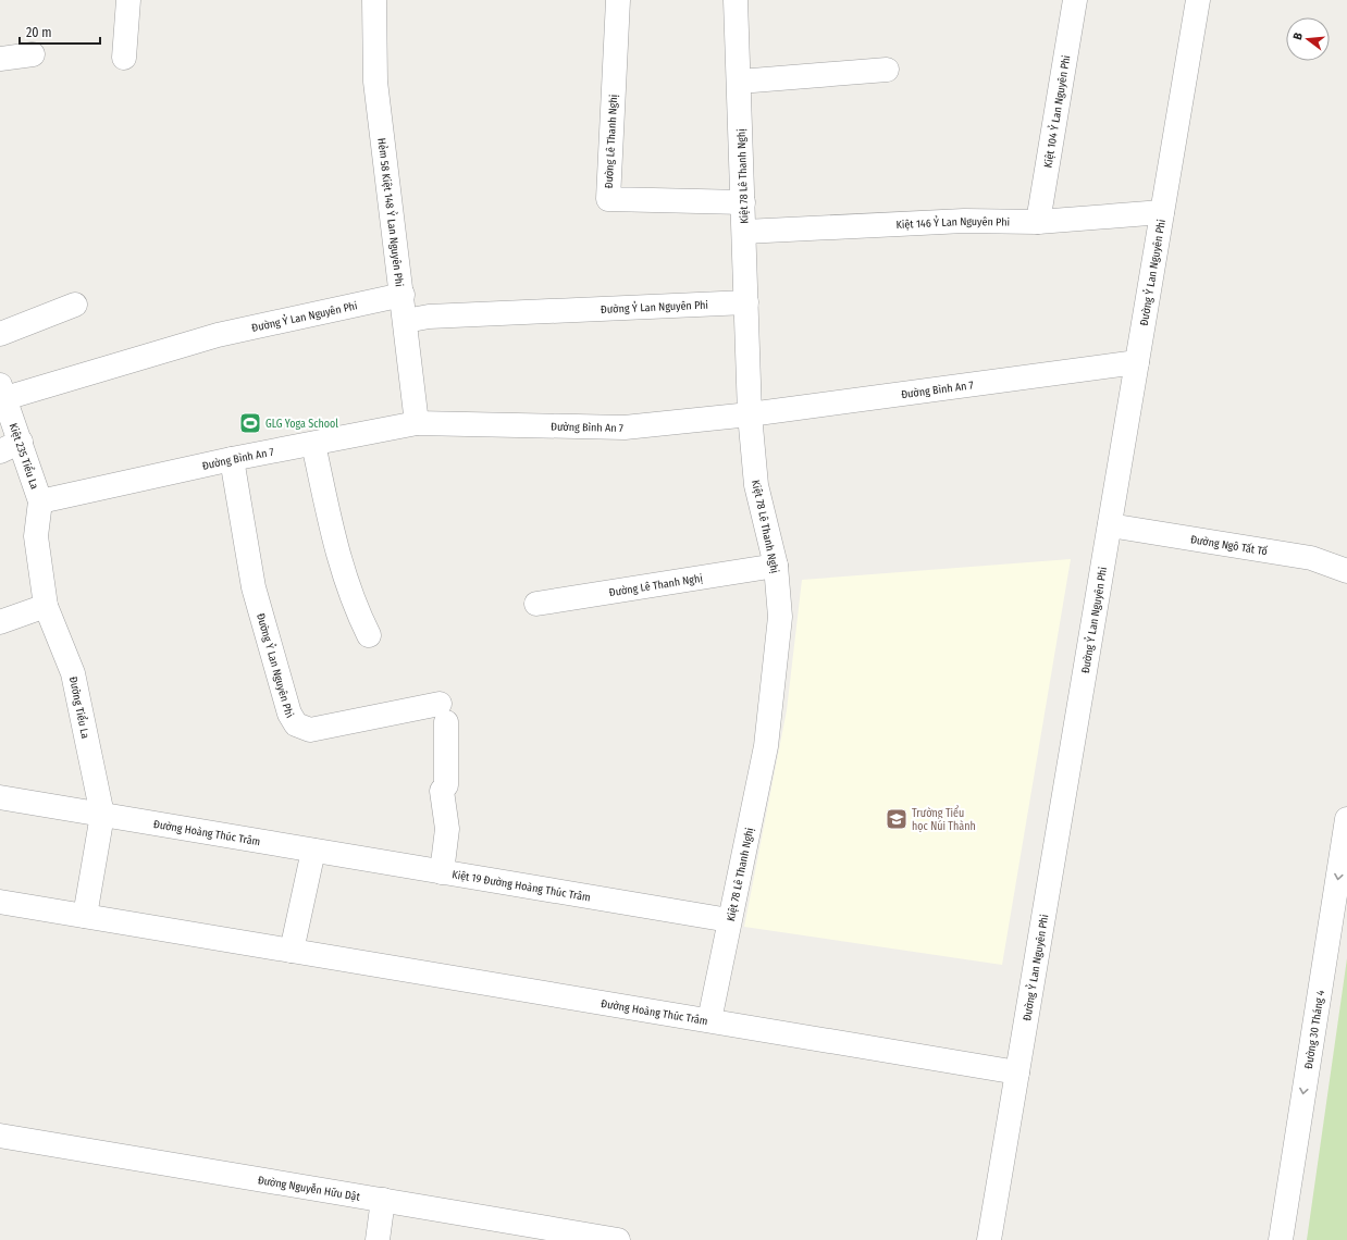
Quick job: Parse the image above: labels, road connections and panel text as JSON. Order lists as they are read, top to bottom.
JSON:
{
  "streets": {
    "street": [
      "Kiệt 104 Ỷ Lan Nguyên Phi",
      "Đường Lê Thanh Nghị",
      "Kiệt 78 Lê Thanh Nghị",
      "Hẻm 58 Kiệt 148 Ỷ Lan Nguyên Phi",
      "Kiệt 146 Ỷ Lan Nguyên Phi",
      "Đường Ỷ Lan Nguyên Phi",
      "Đường Bình An 7",
      "Kiệt 235 Tiểu La",
      "Đường Ngô Tất Tố",
      "Đường Tiểu La",
      "Đường Hoàng Thúc Trâm",
      "Kiệt 19 Đường Hoàng Thúc Trâm",
      "Đường 30 Tháng 4",
      "Đường Nguyễn Hữu Dật"
    ]
  },
  "crossings": [
    ["Kiệt 104 Ỷ Lan Nguyên Phi", "Kiệt 146 Ỷ Lan Nguyên Phi"],
    ["Đường Lê Thanh Nghị", "Kiệt 78 Lê Thanh Nghị"],
    ["Kiệt 78 Lê Thanh Nghị", "Kiệt 146 Ỷ Lan Nguyên Phi"],
    ["Kiệt 78 Lê Thanh Nghị", "Đường Ỷ Lan Nguyên Phi"],
    ["Kiệt 78 Lê Thanh Nghị", "Đường Bình An 7"],
    ["Kiệt 78 Lê Thanh Nghị", "Đường Hoàng Thúc Trâm"],
    ["Kiệt 78 Lê Thanh Nghị", "Kiệt 19 Đường Hoàng Thúc Trâm"],
    ["Hẻm 58 Kiệt 148 Ỷ Lan Nguyên Phi", "Đường Ỷ Lan Nguyên Phi"],
    ["Hẻm 58 Kiệt 148 Ỷ Lan Nguyên Phi", "Đường Bình An 7"],
    ["Kiệt 146 Ỷ Lan Nguyên Phi", "Đường Ỷ Lan Nguyên Phi"],
    ["Đường Ỷ Lan Nguyên Phi", "Đường Bình An 7"],
    ["Đường Ỷ Lan Nguyên Phi", "Kiệt 235 Tiểu La"],
    ["Đường Ỷ Lan Nguyên Phi", "Đường Ngô Tất Tố"],
    ["Đường Ỷ Lan Nguyên Phi", "Đường Hoàng Thúc Trâm"],
    ["Đường Ỷ Lan Nguyên Phi", "Kiệt 19 Đường Hoàng Thúc Trâm"],
    ["Đường Bình An 7", "Kiệt 235 Tiểu La"],
    ["Đường Bình An 7", "Đường Tiểu La"],
    ["Kiệt 235 Tiểu La", "Đường Tiểu La"],
    ["Đường Tiểu La", "Đường Hoàng Thúc Trâm"],
    ["Đường Hoàng Thúc Trâm", "Kiệt 19 Đường Hoàng Thúc Trâm"]
  ],
  "one_way": ["Đường 30 Tháng 4"],
  "places": {
    "sports": ["GLG Yoga School"],
    "school or university": ["Trường Tiểu học Núi Thành"]
  },
  "scale_bar": "20 m",
  "north": "left"
}
